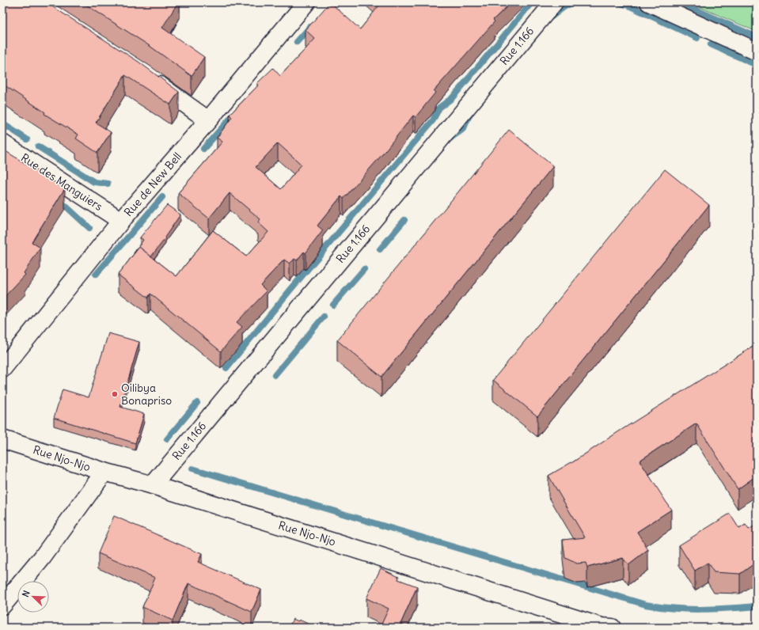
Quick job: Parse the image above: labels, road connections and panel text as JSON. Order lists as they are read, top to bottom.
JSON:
{
  "streets": {
    "street": [
      "Rue 1.166",
      "Rue des Manguiers",
      "Rue de New Bell",
      "Rue Njo-Njo"
    ]
  },
  "crossings": [
    ["Rue 1.166", "Rue Njo-Njo"],
    ["Rue des Manguiers", "Rue de New Bell"]
  ],
  "places": ["Oilibya Bonapriso"],
  "north": "top left"
}
